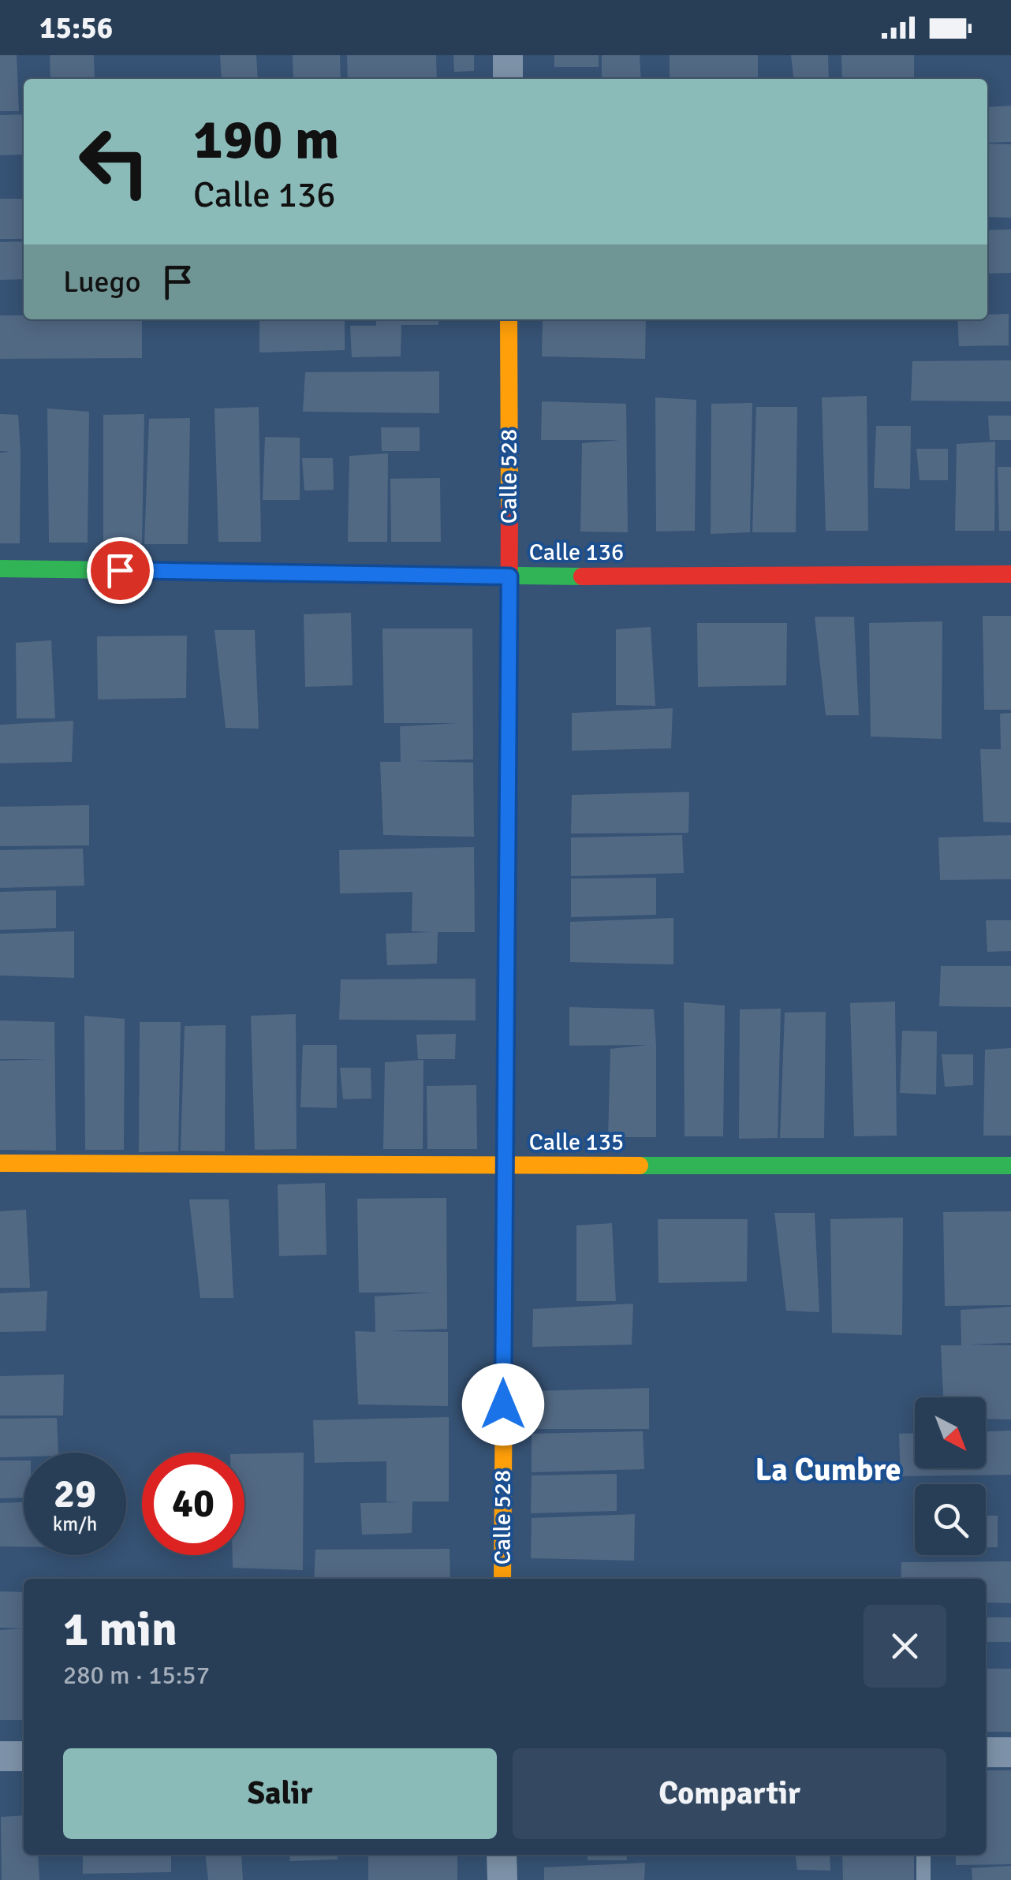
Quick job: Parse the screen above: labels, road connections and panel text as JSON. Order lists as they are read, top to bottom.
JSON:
{
  "streets": {
    "street": ["Calle 528", "Calle 136", "Calle 135"]
  },
  "crossings": [
    ["Calle 528", "Calle 136"],
    ["Calle 528", "Calle 135"]
  ],
  "districts": ["La Cumbre"],
  "north": "bottom right",
  "page": {
    "status": "15:56",
    "turn": ["190 m", "Calle 136"],
    "then": "Luego",
    "speed": "29 km/h",
    "limit": "40",
    "heading": ["1 min", "280 m · 15:57"],
    "buttons": ["Salir", "Compartir"]
  }
}
